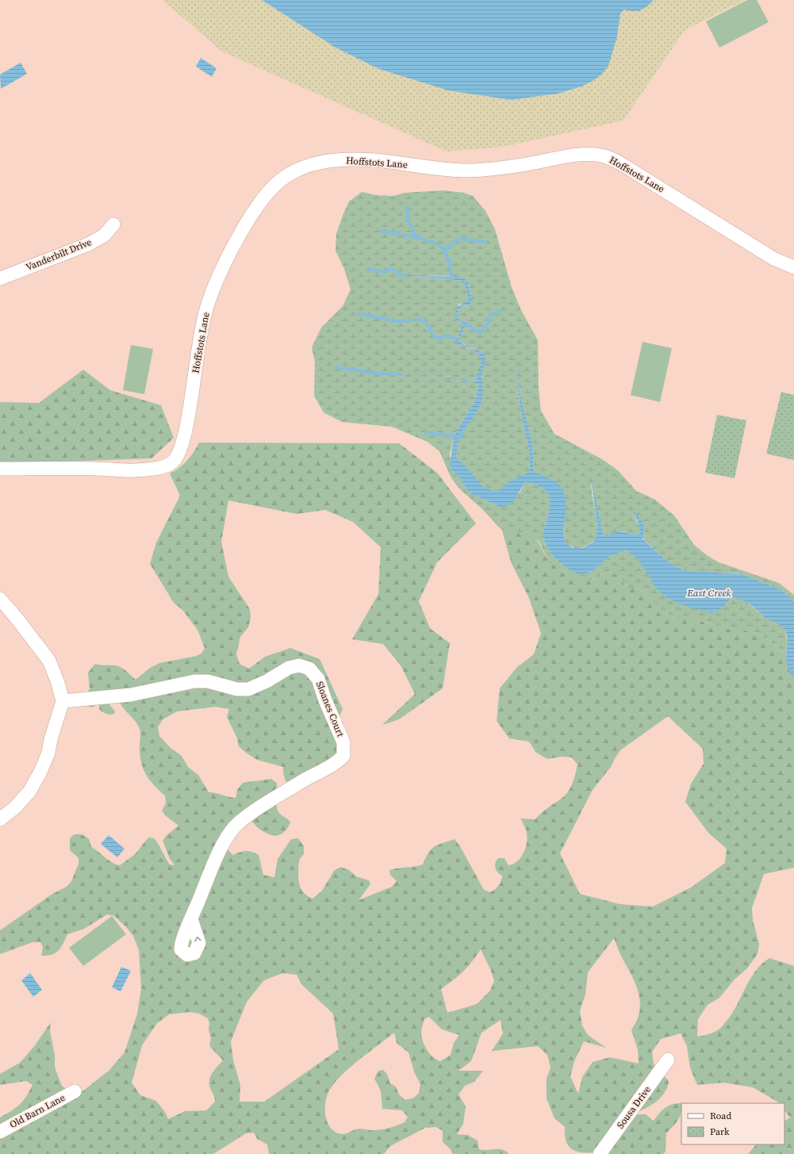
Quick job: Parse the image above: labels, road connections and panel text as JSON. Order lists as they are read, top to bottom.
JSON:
{
  "streets": {
    "street": [
      "Hoffstots Lane",
      "Vanderbilt Drive",
      "Sloanes Court",
      "Sousa Drive",
      "Old Barn Lane"
    ]
  },
  "water": ["East Creek"],
  "legend": ["Road", "Park"]
}
